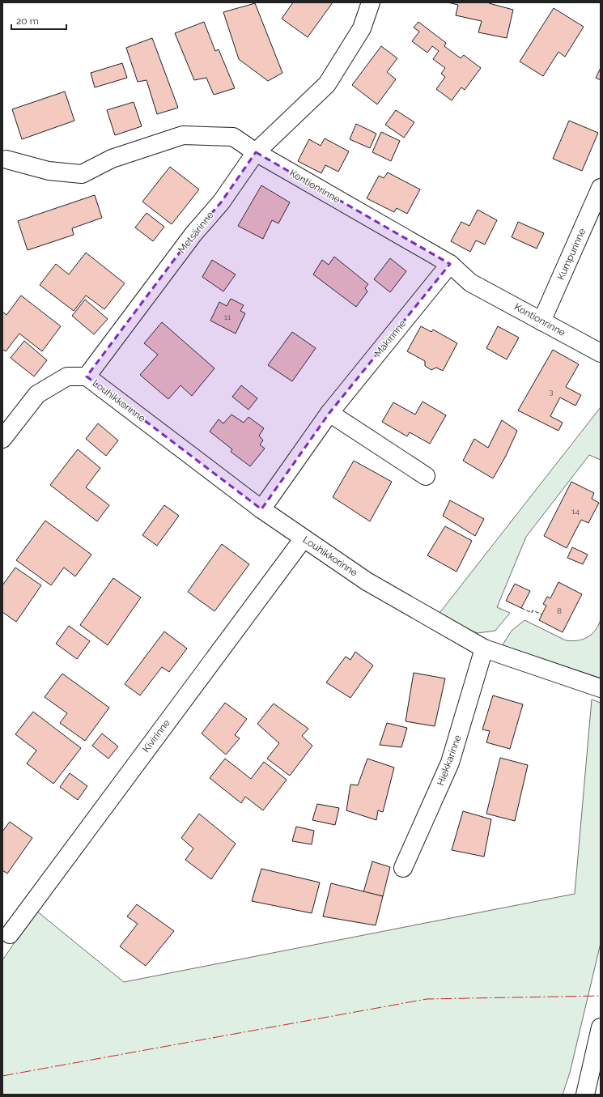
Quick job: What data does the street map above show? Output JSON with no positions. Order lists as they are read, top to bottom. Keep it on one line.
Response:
{"streets":{"street":["Kontionrinne","Metsärinne","Kumpurinne","Mäkirinne","Louhikkorinne","Kivirinne","Hiekkarinne"]},"crossings":[["Kontionrinne","Metsärinne"],["Kontionrinne","Kumpurinne"],["Kontionrinne","Mäkirinne"],["Metsärinne","Louhikkorinne"],["Mäkirinne","Louhikkorinne"],["Louhikkorinne","Kivirinne"],["Louhikkorinne","Hiekkarinne"]],"house_numbers":["11","3","14","8"],"scale_bar":"20 m"}
